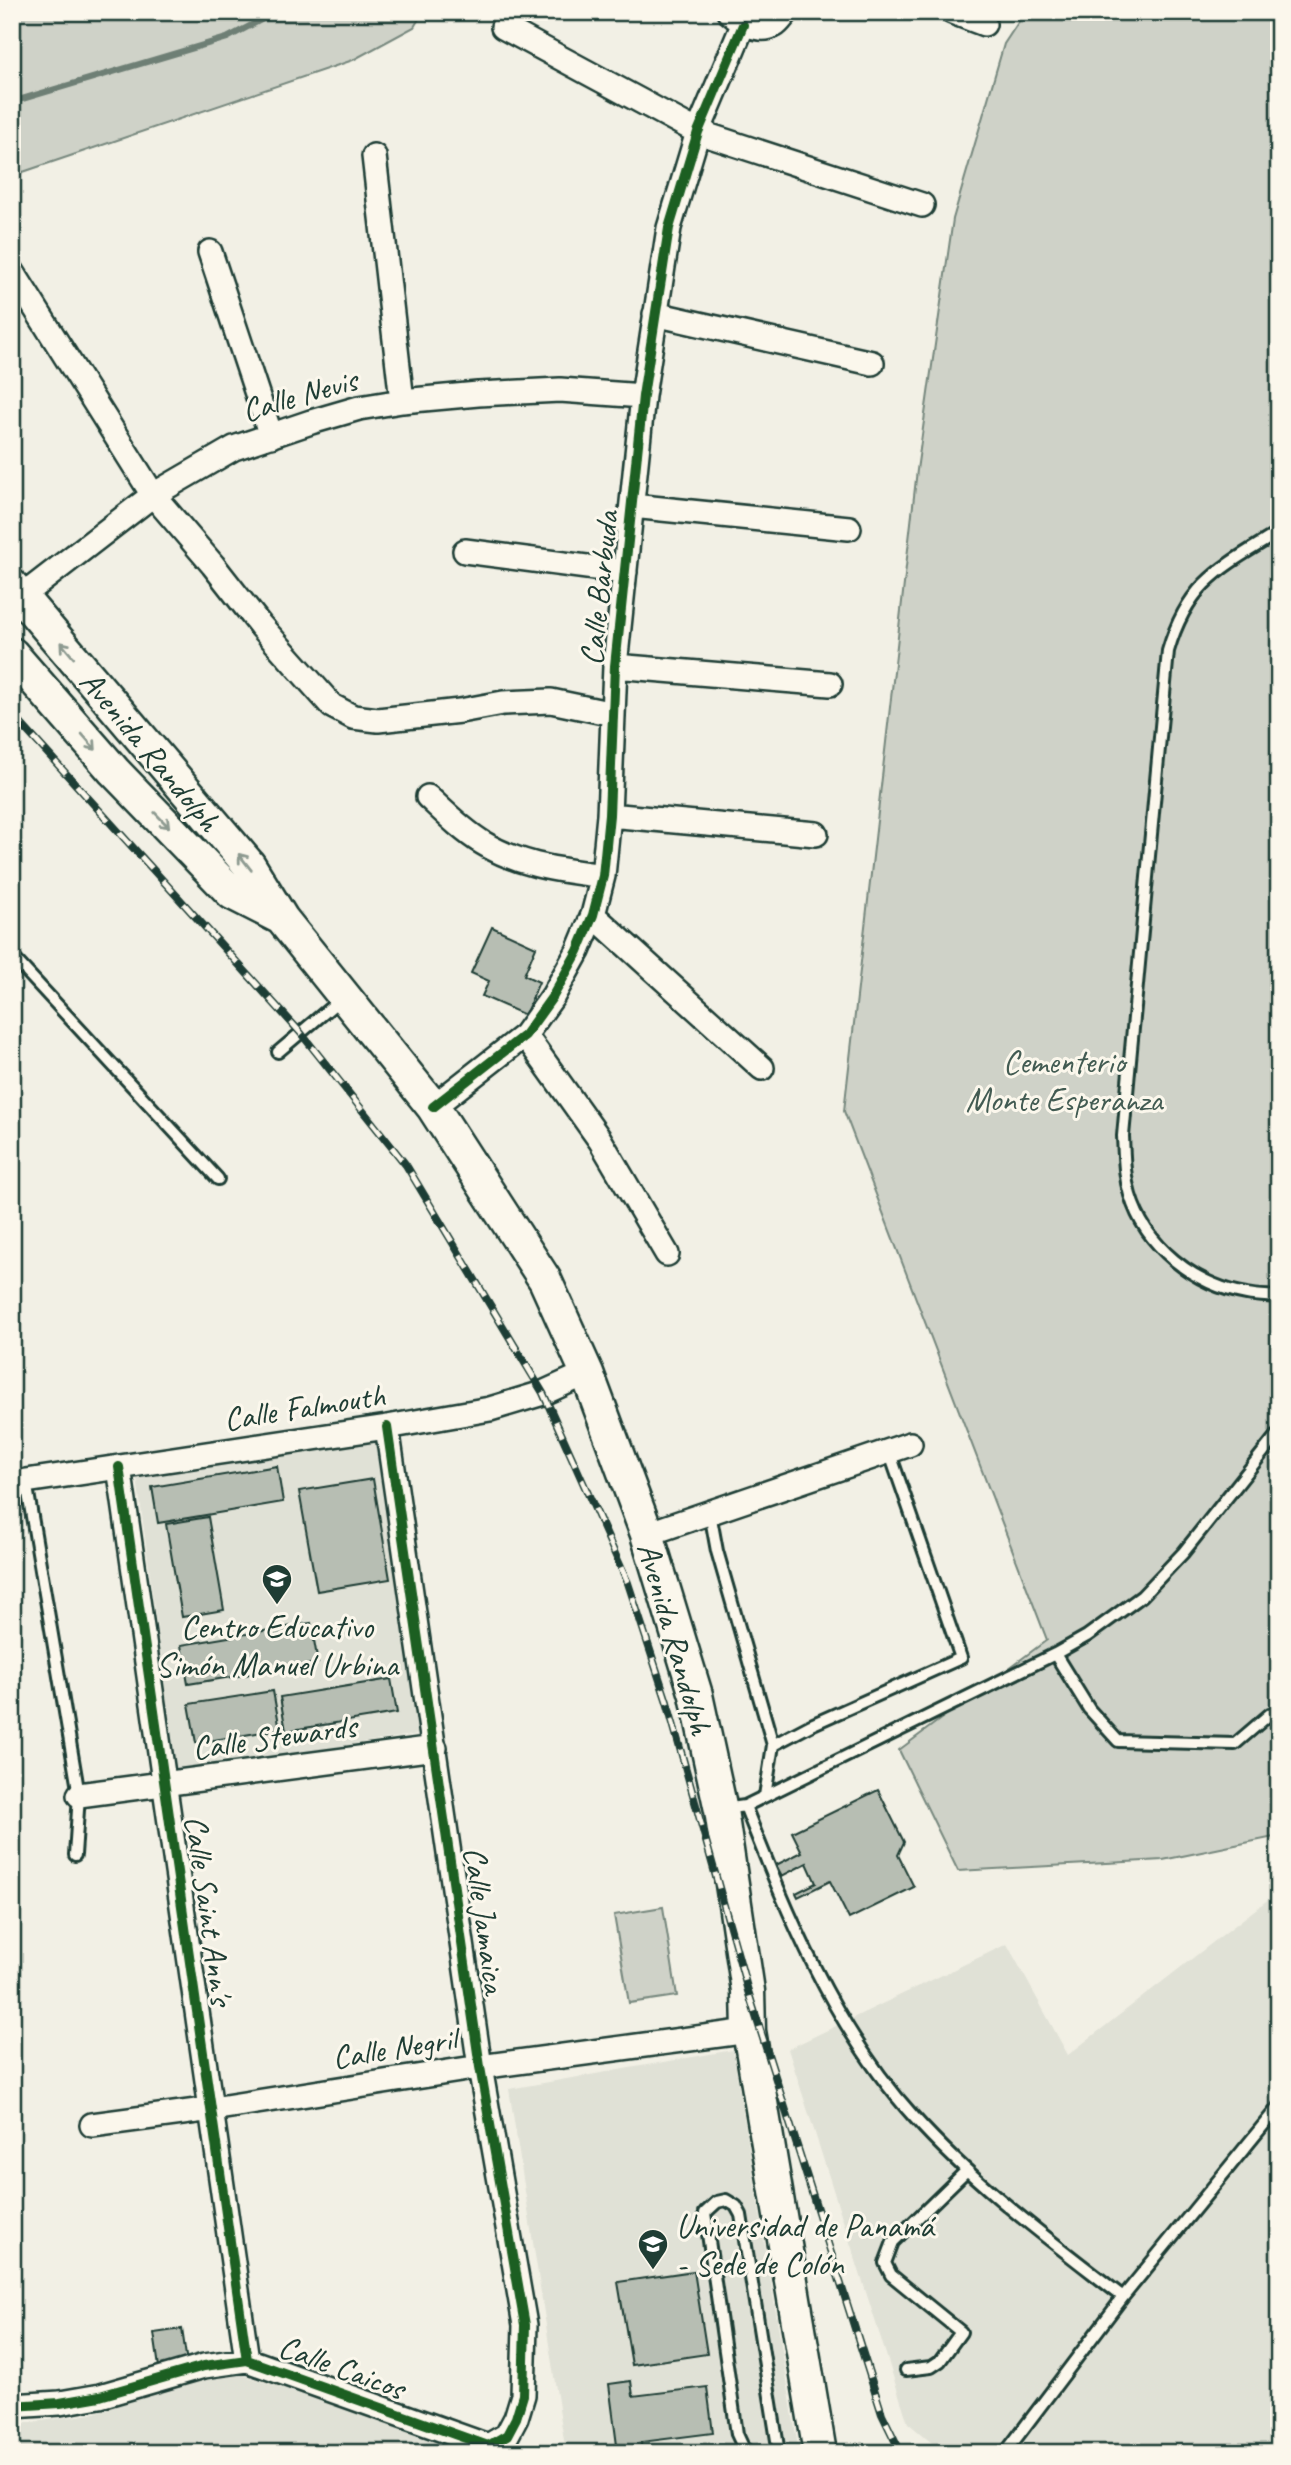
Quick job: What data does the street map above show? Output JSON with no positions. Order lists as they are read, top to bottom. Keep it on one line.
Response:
{"streets":{"main road":["Avenida Randolph"],"street":["Calle Nevis","Calle Barbuda","Calle Falmouth","Calle Stewards","Calle Saint Ann's","Calle Jamaica","Calle Negril","Calle Caicos"]},"crossings":[["Calle Nevis","Calle Barbuda"],["Calle Nevis","Avenida Randolph"],["Calle Barbuda","Avenida Randolph"],["Avenida Randolph","Calle Falmouth"],["Avenida Randolph","Calle Negril"],["Calle Falmouth","Calle Saint Ann's"],["Calle Falmouth","Calle Jamaica"],["Calle Stewards","Calle Saint Ann's"],["Calle Stewards","Calle Jamaica"],["Calle Saint Ann's","Calle Negril"],["Calle Saint Ann's","Calle Caicos"],["Calle Jamaica","Calle Negril"],["Calle Jamaica","Calle Caicos"]],"parks":["Cementerio Monte Esperanza"],"places":{"school or university":["Centro Educativo Simón Manuel Urbina","Universidad de Panamá - Sede de Colón"]}}
